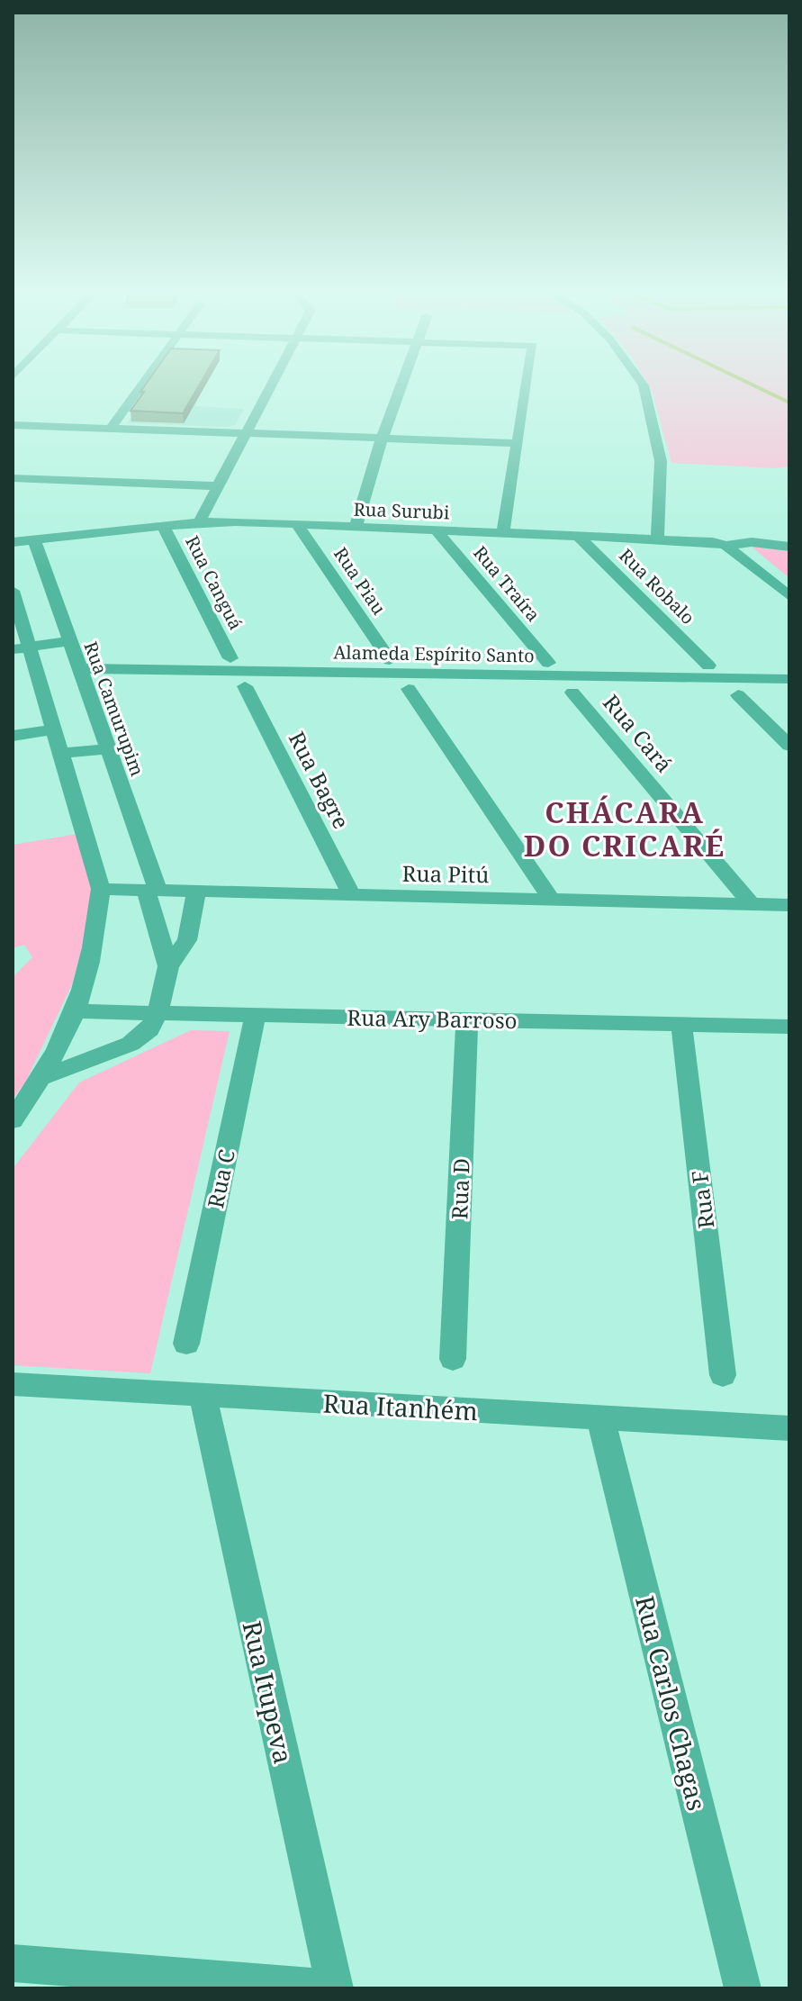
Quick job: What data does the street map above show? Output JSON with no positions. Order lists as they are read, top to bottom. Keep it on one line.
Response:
{"streets":{"street":["Rua Surubi","Rua Piau","Rua Canguá","Rua Traíra","Rua Robalo","Alameda Espírito Santo","Rua Camurupim","Rua Cará","Rua Bagre","Rua Pitú","Rua Ary Barroso","Rua C","Rua D","Rua F","Rua Itanhém","Rua Itupeva","Rua Carlos Chagas"]},"crossings":[["Rua Surubi","Rua Piau"],["Rua Surubi","Rua Canguá"],["Rua Surubi","Rua Traíra"],["Rua Surubi","Rua Robalo"],["Rua Surubi","Rua Camurupim"],["Alameda Espírito Santo","Rua Camurupim"],["Rua Camurupim","Rua Pitú"],["Rua Cará","Rua Pitú"],["Rua Bagre","Rua Pitú"],["Rua Ary Barroso","Rua C"],["Rua Ary Barroso","Rua D"],["Rua Ary Barroso","Rua F"],["Rua Itanhém","Rua Itupeva"],["Rua Itanhém","Rua Carlos Chagas"]],"districts":["CHÁCARA DO CRICARÉ"]}
